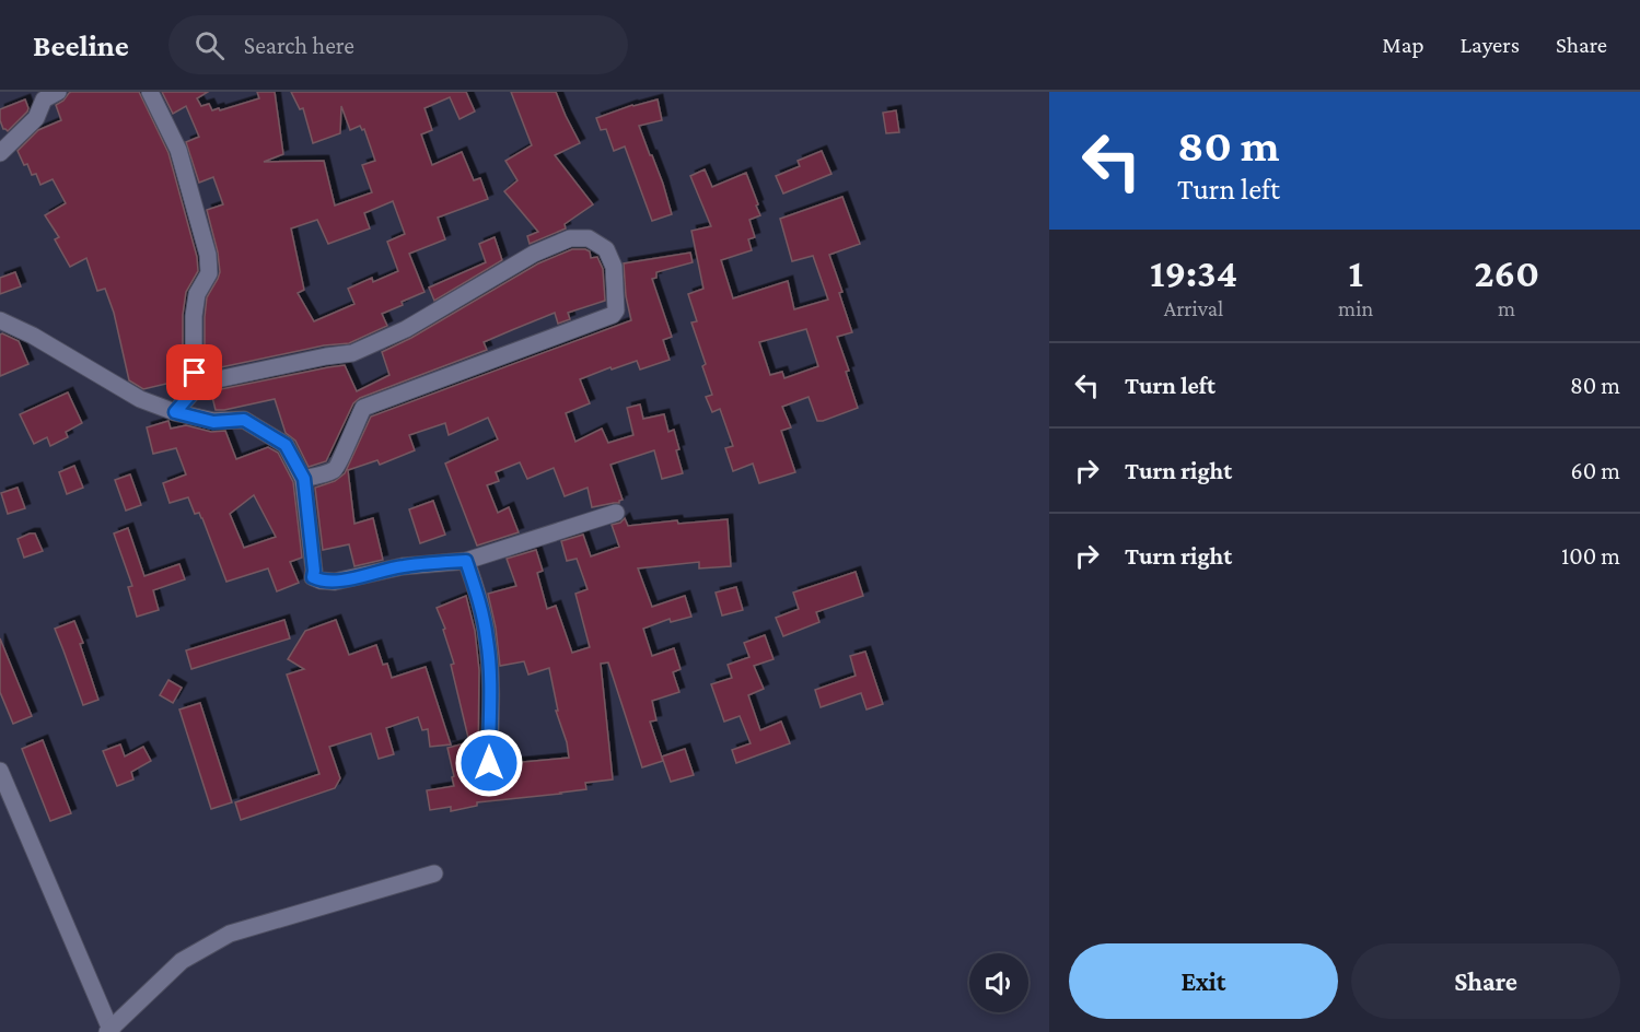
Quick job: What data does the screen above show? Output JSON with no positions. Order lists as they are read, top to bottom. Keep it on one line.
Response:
{"page":{"header":"Beeline","search":"Search here","nav":["Map","Layers","Share"],"turn":["80 m","Turn left"],"eta":["19:34","Arrival","1","min","260","m"],"list":[{"name":"Turn left","value":"80 m"},{"name":"Turn right","value":"60 m"},{"name":"Turn right","value":"100 m"}],"buttons":["Exit","Share"]}}
